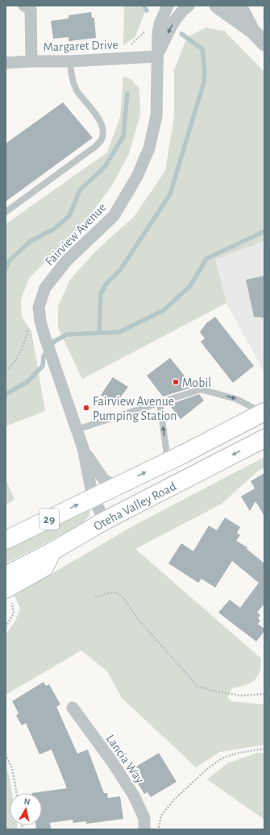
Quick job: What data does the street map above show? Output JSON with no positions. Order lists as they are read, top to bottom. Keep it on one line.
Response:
{"streets":{"main road":["Oteha Valley Road","29"],"street":["Margaret Drive","Fairview Avenue","Lancia Way"]},"crossings":[["Margaret Drive","Fairview Avenue"],["Fairview Avenue","Oteha Valley Road"]],"places":["Mobil","Fairview Avenue Pumping Station"],"north":"top"}
